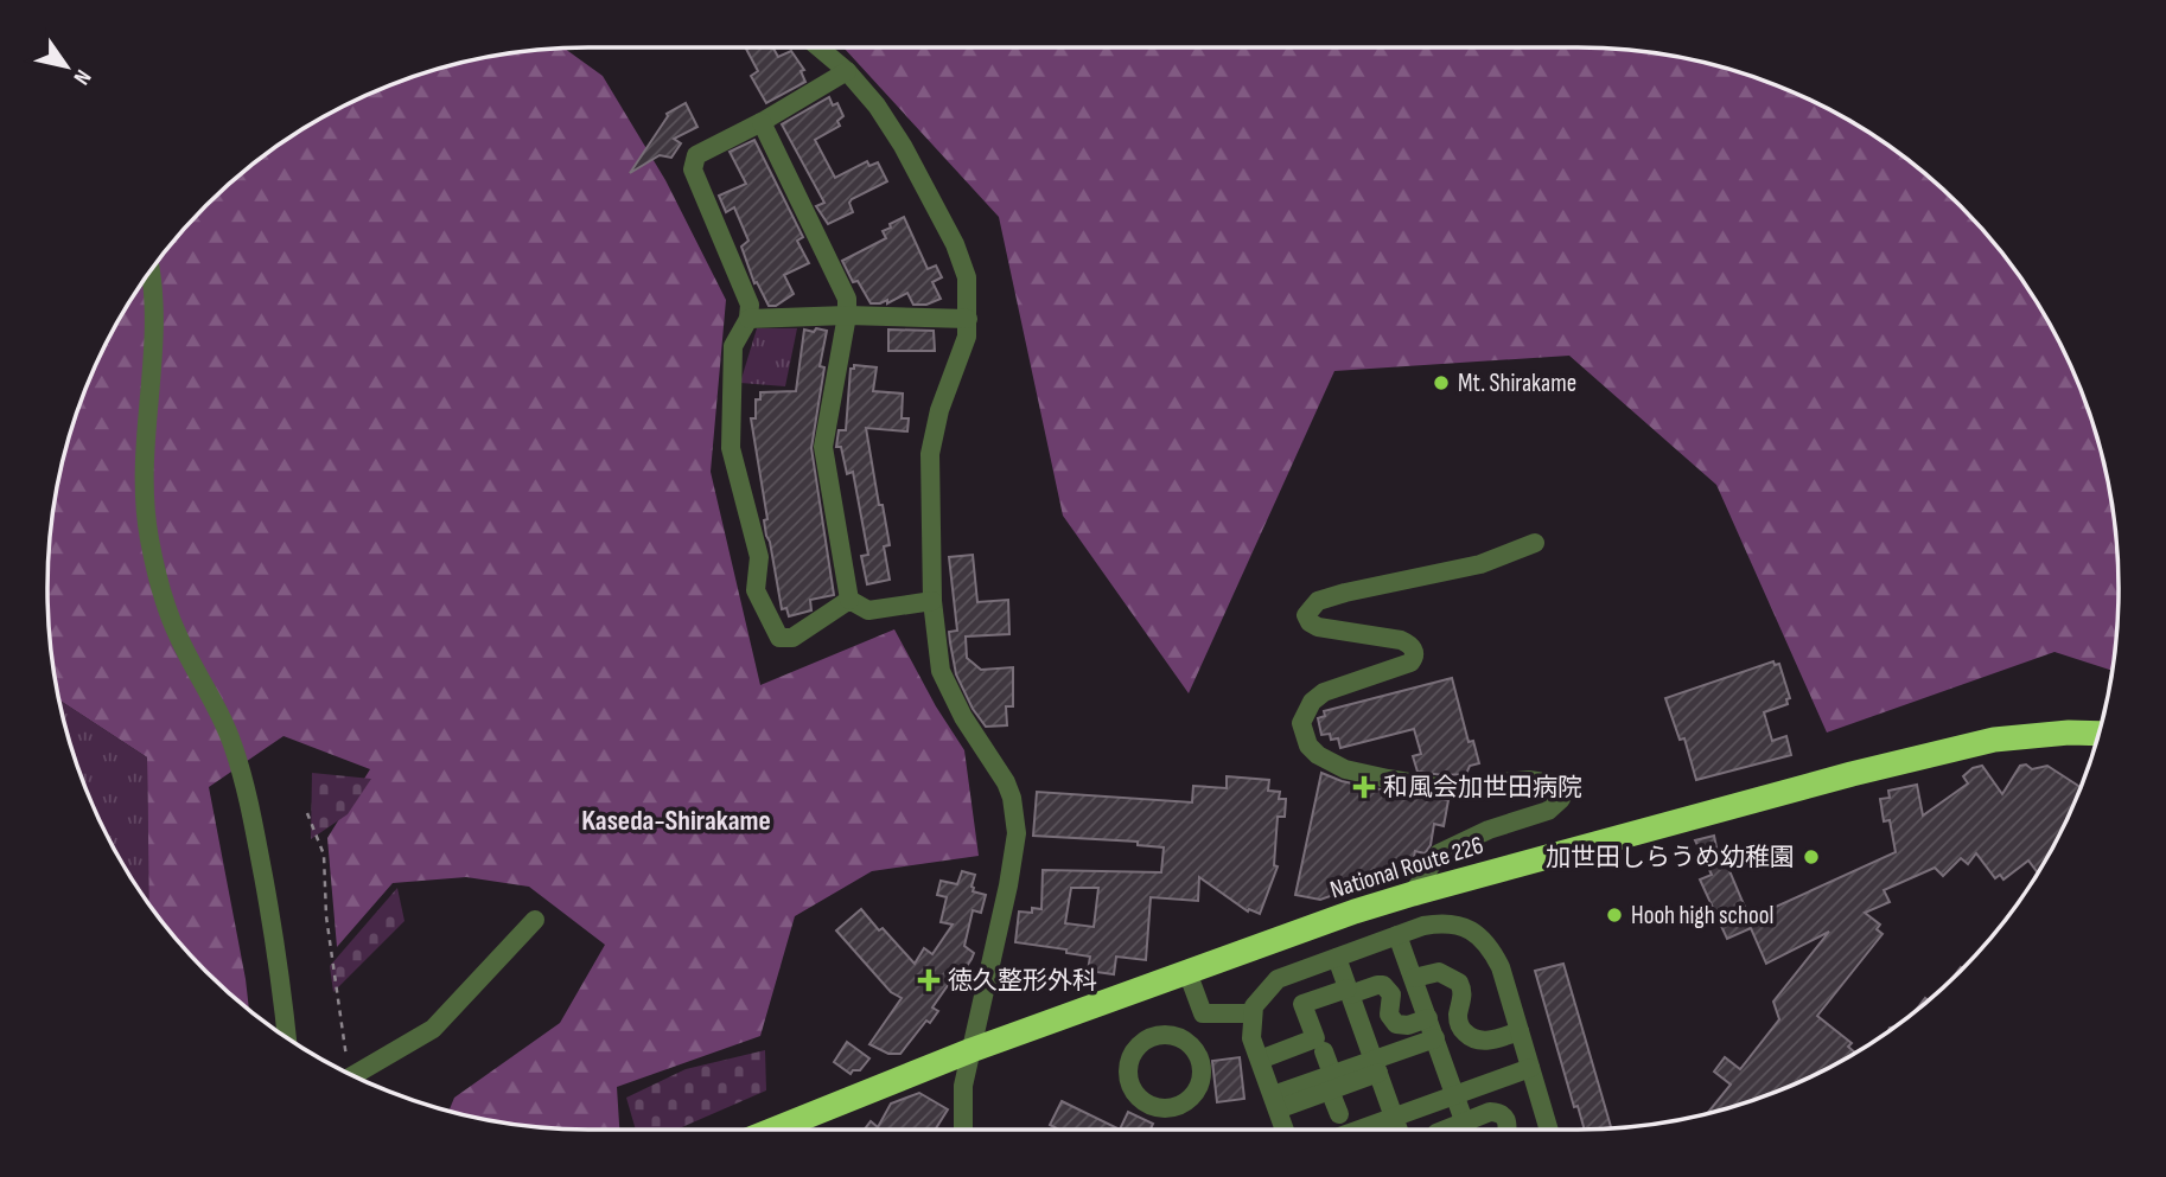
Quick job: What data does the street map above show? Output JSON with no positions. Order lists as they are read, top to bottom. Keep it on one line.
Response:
{"streets":{"highway":["National Route 226"]},"districts":["Kaseda-Shirakame"],"places":{"other":["Mt. Shirakame","加世田しらうめ幼稚園","Hooh high school"],"health":["和風会加世田病院","徳久整形外科"]},"north":"bottom right"}
